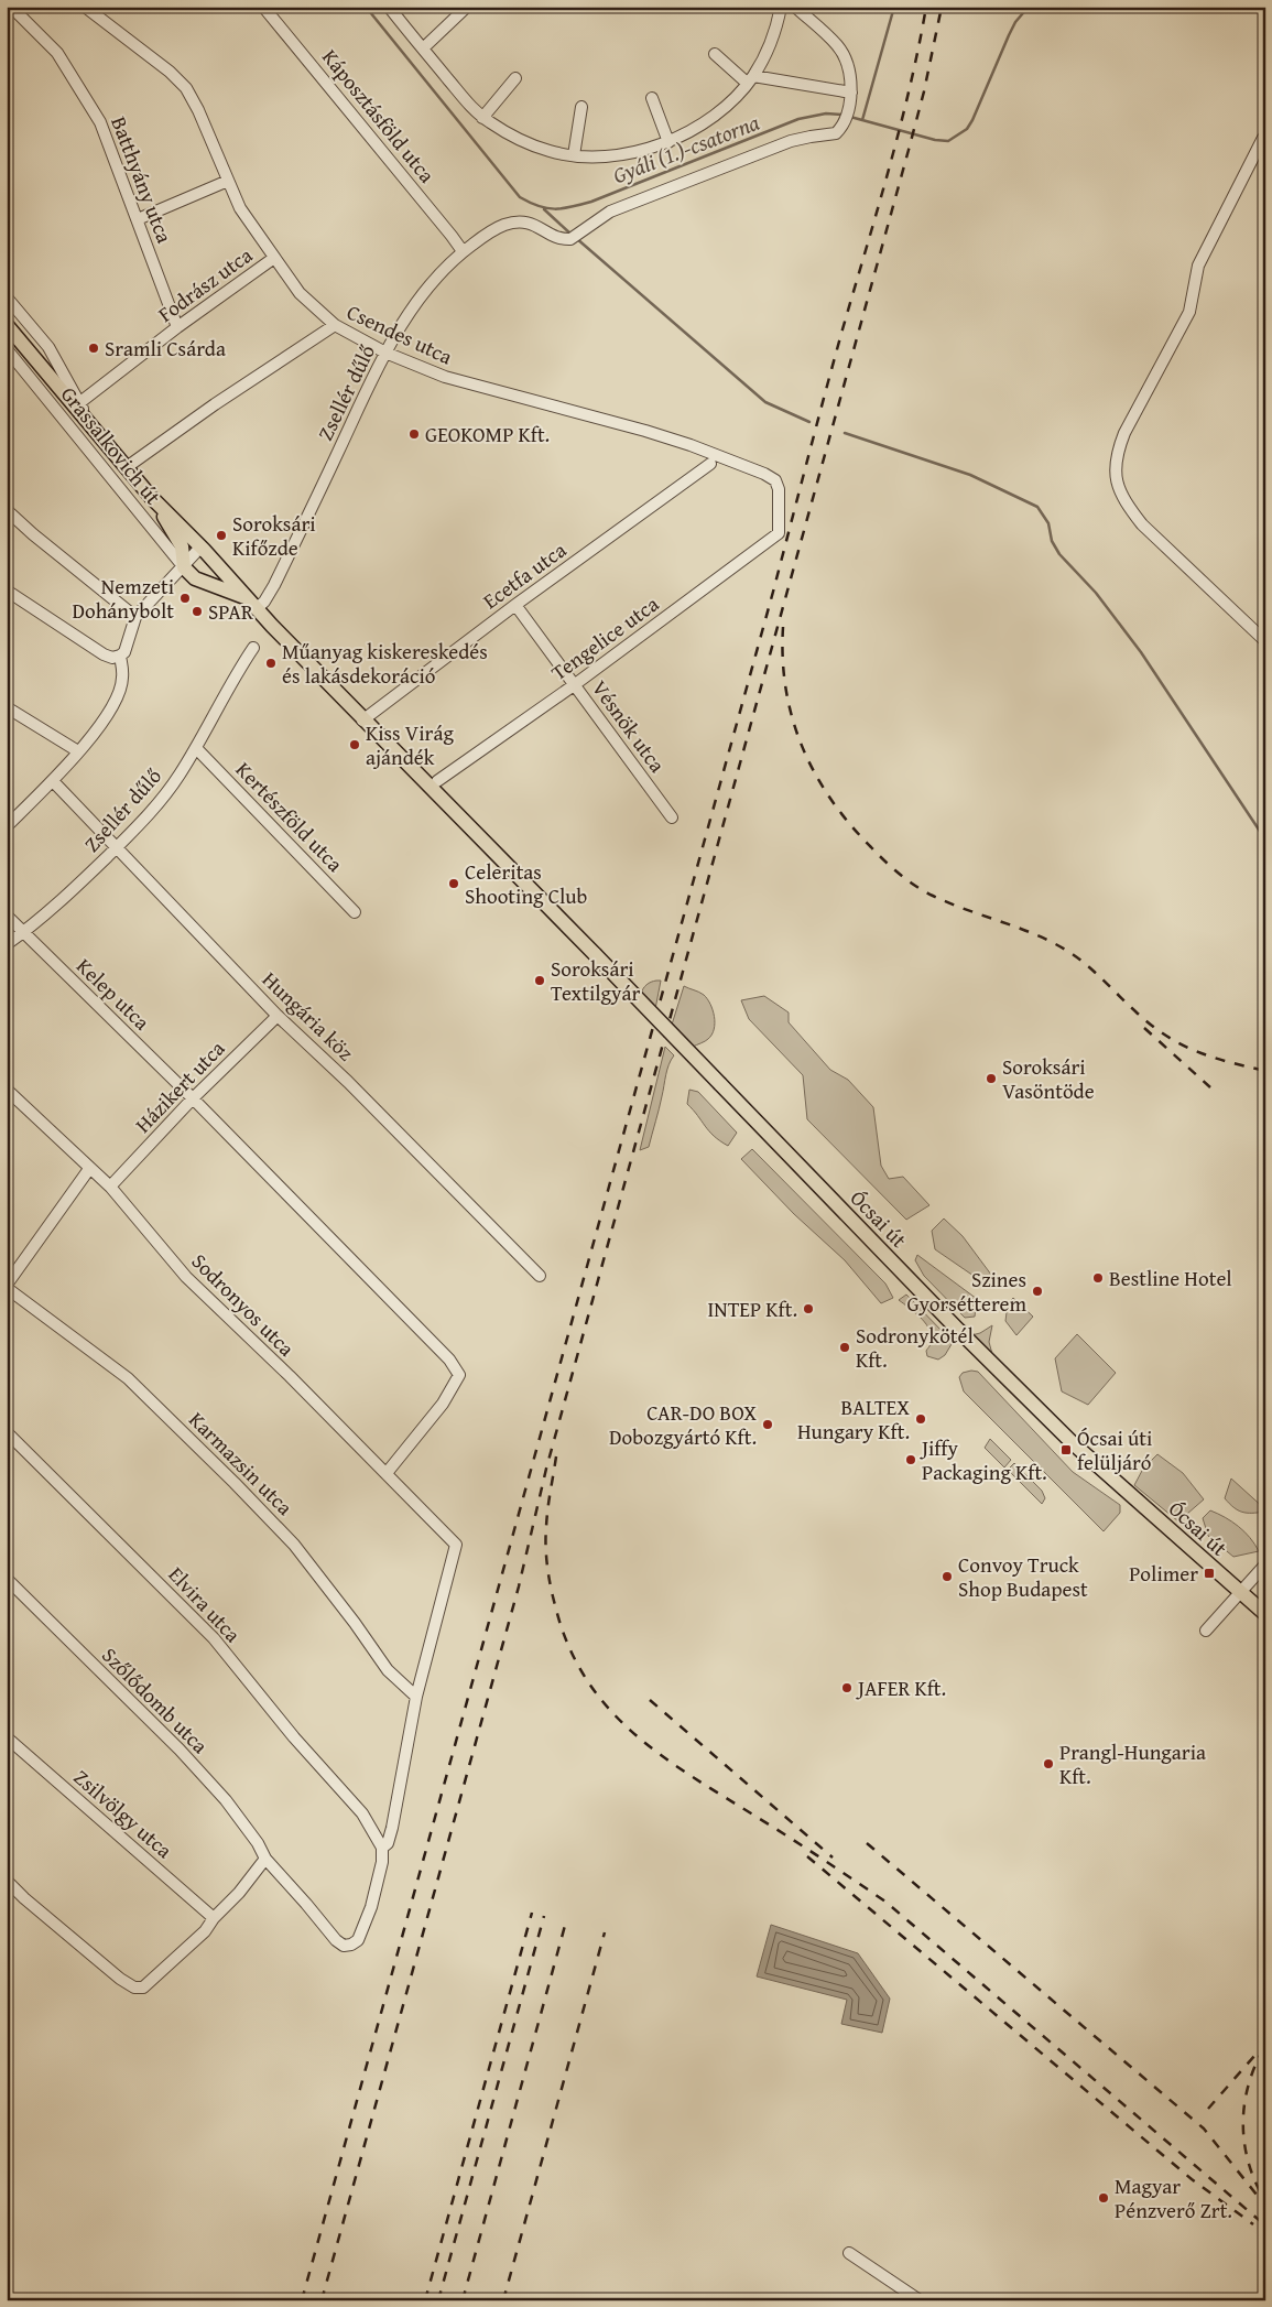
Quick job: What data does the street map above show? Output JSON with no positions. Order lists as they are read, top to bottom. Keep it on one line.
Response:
{"streets":{"main road":["Grassalkovich út","Ócsai út"],"street":["Káposztásföld utca","Batthyány utca","Fodrász utca","Csendes utca","Zsellér dűlő","Ecetfa utca","Tengelice utca","Vésnök utca","Kertészföld utca","Kelep utca","Hungária köz","Házikert utca","Sodronyos utca","Karmazsin utca","Elvira utca","Szőlődomb utca","Zsilvölgy utca"]},"crossings":[["Káposztásföld utca","Zsellér dűlő"],["Batthyány utca","Fodrász utca"],["Fodrász utca","Csendes utca"],["Fodrász utca","Grassalkovich út"],["Csendes utca","Zsellér dűlő"],["Csendes utca","Tengelice utca"],["Zsellér dűlő","Grassalkovich út"],["Zsellér dűlő","Kertészföld utca"],["Zsellér dűlő","Kelep utca"],["Zsellér dűlő","Hungária köz"],["Grassalkovich út","Ecetfa utca"],["Grassalkovich út","Ócsai út"],["Ecetfa utca","Vésnök utca"],["Tengelice utca","Vésnök utca"],["Kelep utca","Házikert utca"],["Kelep utca","Sodronyos utca"],["Hungária köz","Házikert utca"],["Házikert utca","Sodronyos utca"],["Sodronyos utca","Karmazsin utca"],["Elvira utca","Szőlődomb utca"]],"water":["Gyáli (1.)-csatorna"],"places":{"other":["Sramli Csárda","GEOKOMP Kft.","Soroksári Kifőzde","Nemzeti Dohánybolt","SPAR","Műanyag kiskereskedés és lakásdekoráció","Kiss Virág ajándék","Celeritas Shooting Club","Soroksári Textilgyár","Soroksári Vasöntöde","Bestline Hotel","Szines Gyorsétterem","INTEP Kft.","Sodronykötél Kft.","BALTEX Hungary Kft.","CAR-DO BOX Dobozgyártó Kft.","Jiffy Packaging Kft.","Convoy Truck Shop Budapest","JAFER Kft.","Prangl-Hungaria Kft.","Magyar Pénzverő Zrt."],"transit":["Ócsai úti felüljáró","Polimer"]}}
